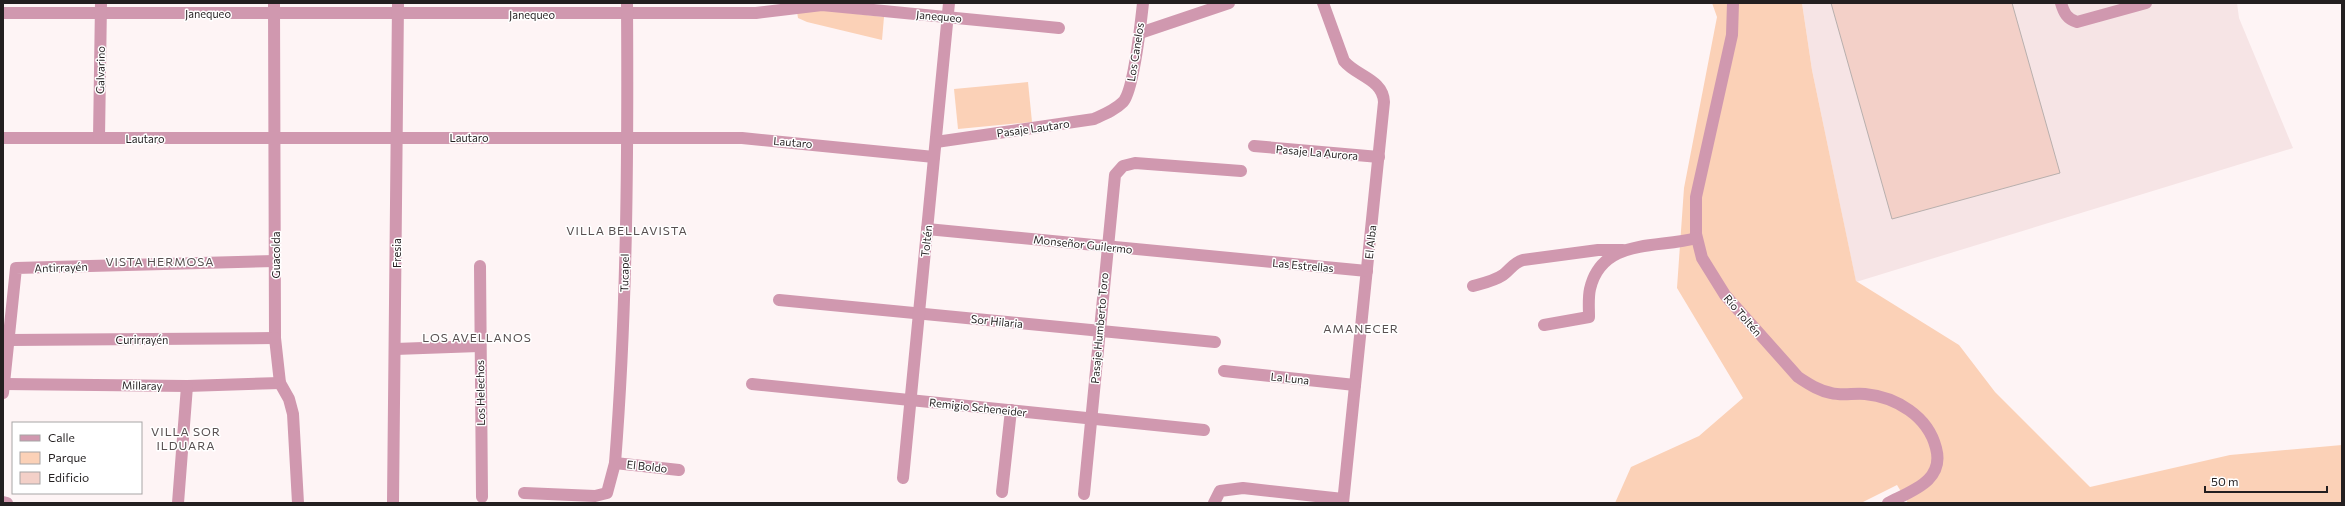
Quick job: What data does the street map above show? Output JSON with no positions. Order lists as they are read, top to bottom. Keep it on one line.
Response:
{"streets":{"street":["Janequeo","Los Canelos","Galvarino","Pasaje Lautaro","Lautaro","Pasaje La Aurora","Toltén","El Alba","Monseñor Guilermo","Fresia","Guacolda","Las Estrellas","Antirrayén","Tucapel","Río Toltén","Sor Hilaria","Pasaje Humberto Toro","Curirrayén","La Luna","Millaray","Los Helechos","Remigio Scheneider","El Boldo"]},"crossings":[["Janequeo","Galvarino"],["Janequeo","Toltén"],["Janequeo","Fresia"],["Janequeo","Guacolda"],["Janequeo","Tucapel"],["Los Canelos","Pasaje Lautaro"],["Galvarino","Lautaro"],["Pasaje Lautaro","Toltén"],["Lautaro","Toltén"],["Lautaro","Fresia"],["Lautaro","Guacolda"],["Lautaro","Tucapel"],["Pasaje La Aurora","El Alba"],["Toltén","Monseñor Guilermo"],["Toltén","Sor Hilaria"],["Toltén","Remigio Scheneider"],["El Alba","Las Estrellas"],["El Alba","La Luna"],["Monseñor Guilermo","Las Estrellas"],["Monseñor Guilermo","Pasaje Humberto Toro"],["Guacolda","Antirrayén"],["Guacolda","Curirrayén"],["Guacolda","Millaray"],["Antirrayén","Curirrayén"],["Tucapel","El Boldo"],["Sor Hilaria","Pasaje Humberto Toro"],["Pasaje Humberto Toro","Remigio Scheneider"]],"districts":["VILLA BELLAVISTA","VISTA HERMOSA","AMANECER","LOS AVELLANOS","VILLA SOR ILDUARA"],"legend":["Calle","Parque","Edificio"],"scale_bar":"50 m"}
